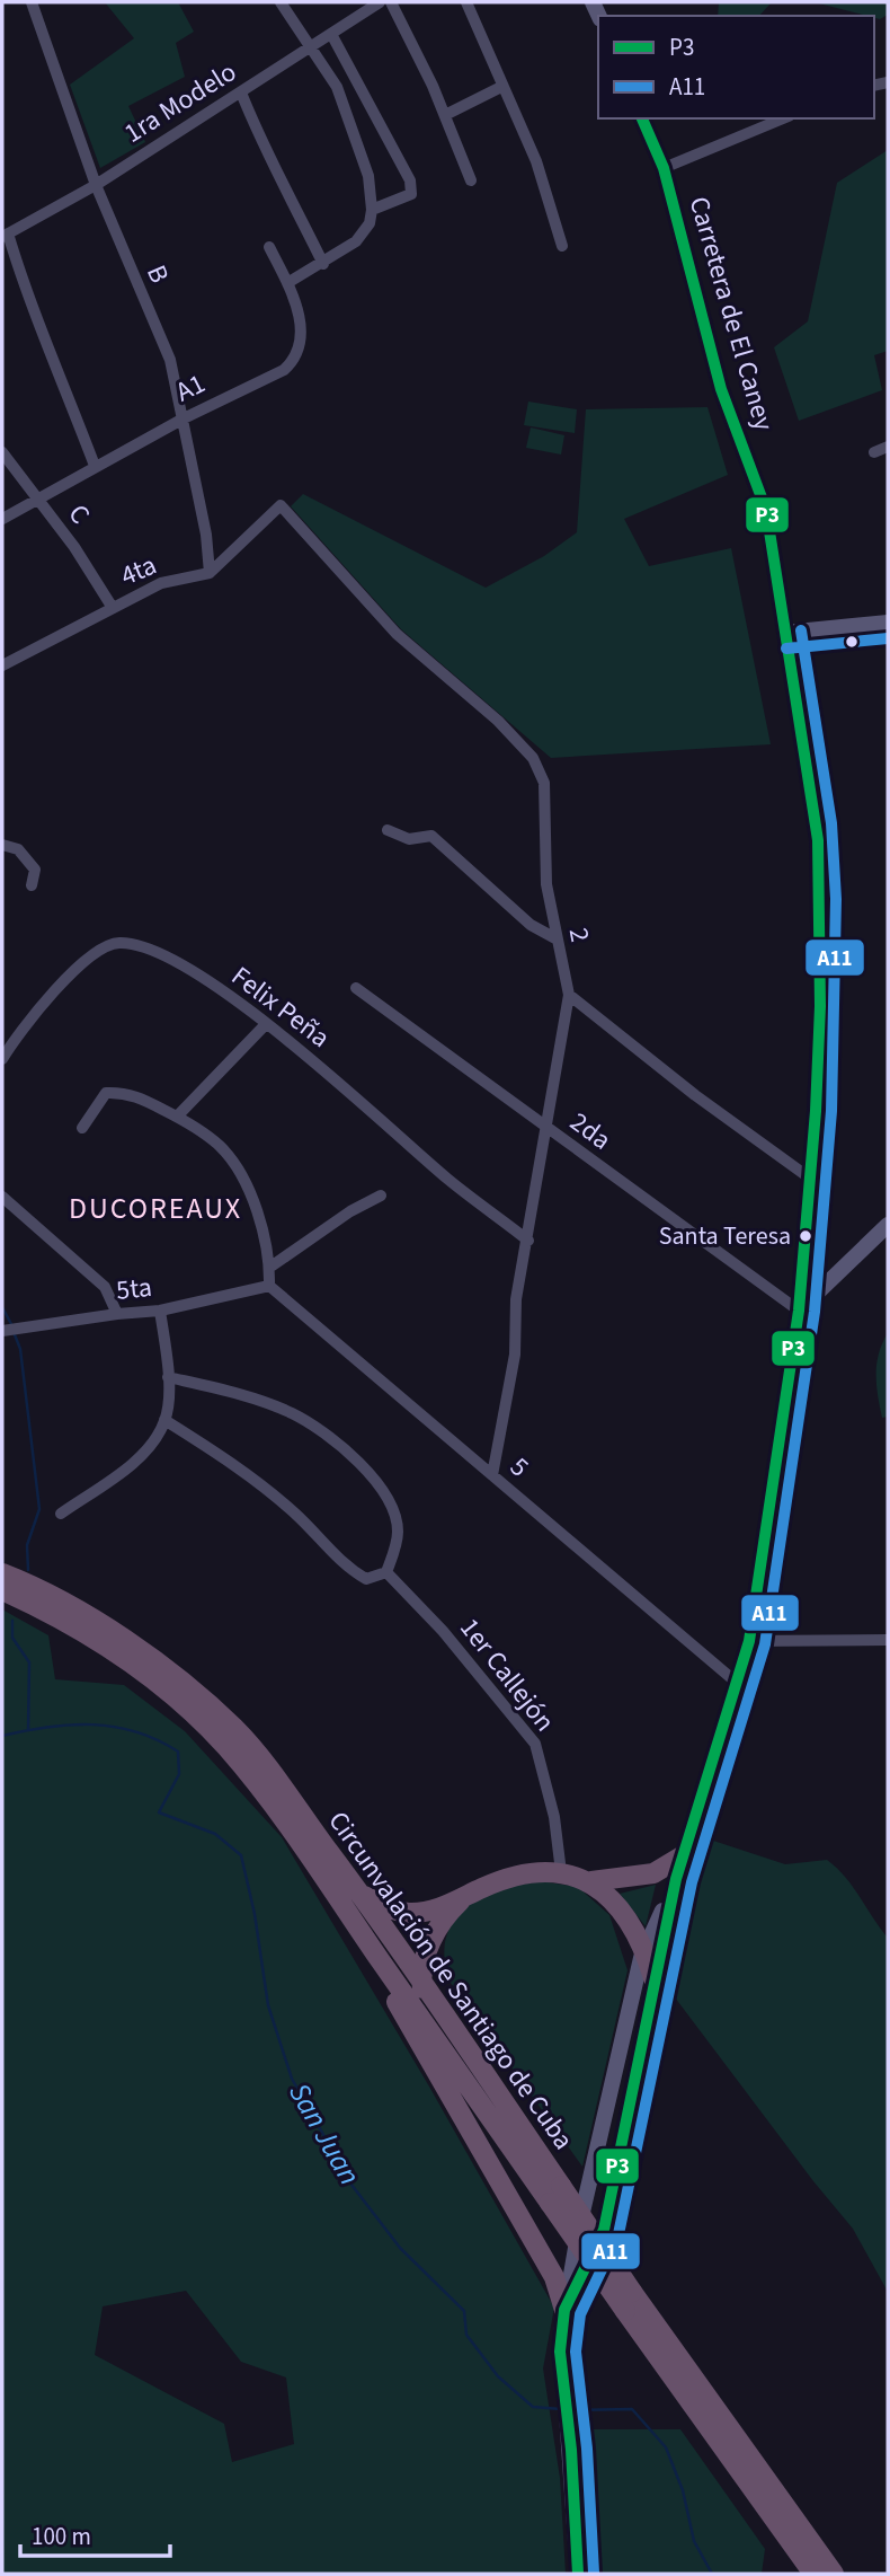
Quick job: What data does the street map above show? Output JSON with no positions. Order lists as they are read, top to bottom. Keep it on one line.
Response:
{"streets":{"highway":["Circunvalación de Santiago de Cuba"],"main road":["Carretera de El Caney"],"street":["1ra Modelo","B","A1","C","4ta","2","Felix Peña","2da","5ta","5","1er Callejón"]},"crossings":[["1ra Modelo","B"],["B","A1"],["B","4ta"],["B","2"],["Carretera de El Caney","2da"],["Carretera de El Caney","5"],["A1","C"],["C","4ta"],["4ta","2"],["2","Felix Peña"],["2","2da"],["2","5"],["5ta","5"]],"districts":["DUCOREAUX"],"water":["San Juan"],"places":["Santa Teresa"],"lines":["transit line P3","transit line A11"],"legend":["P3","A11"],"scale_bar":"100 m"}
